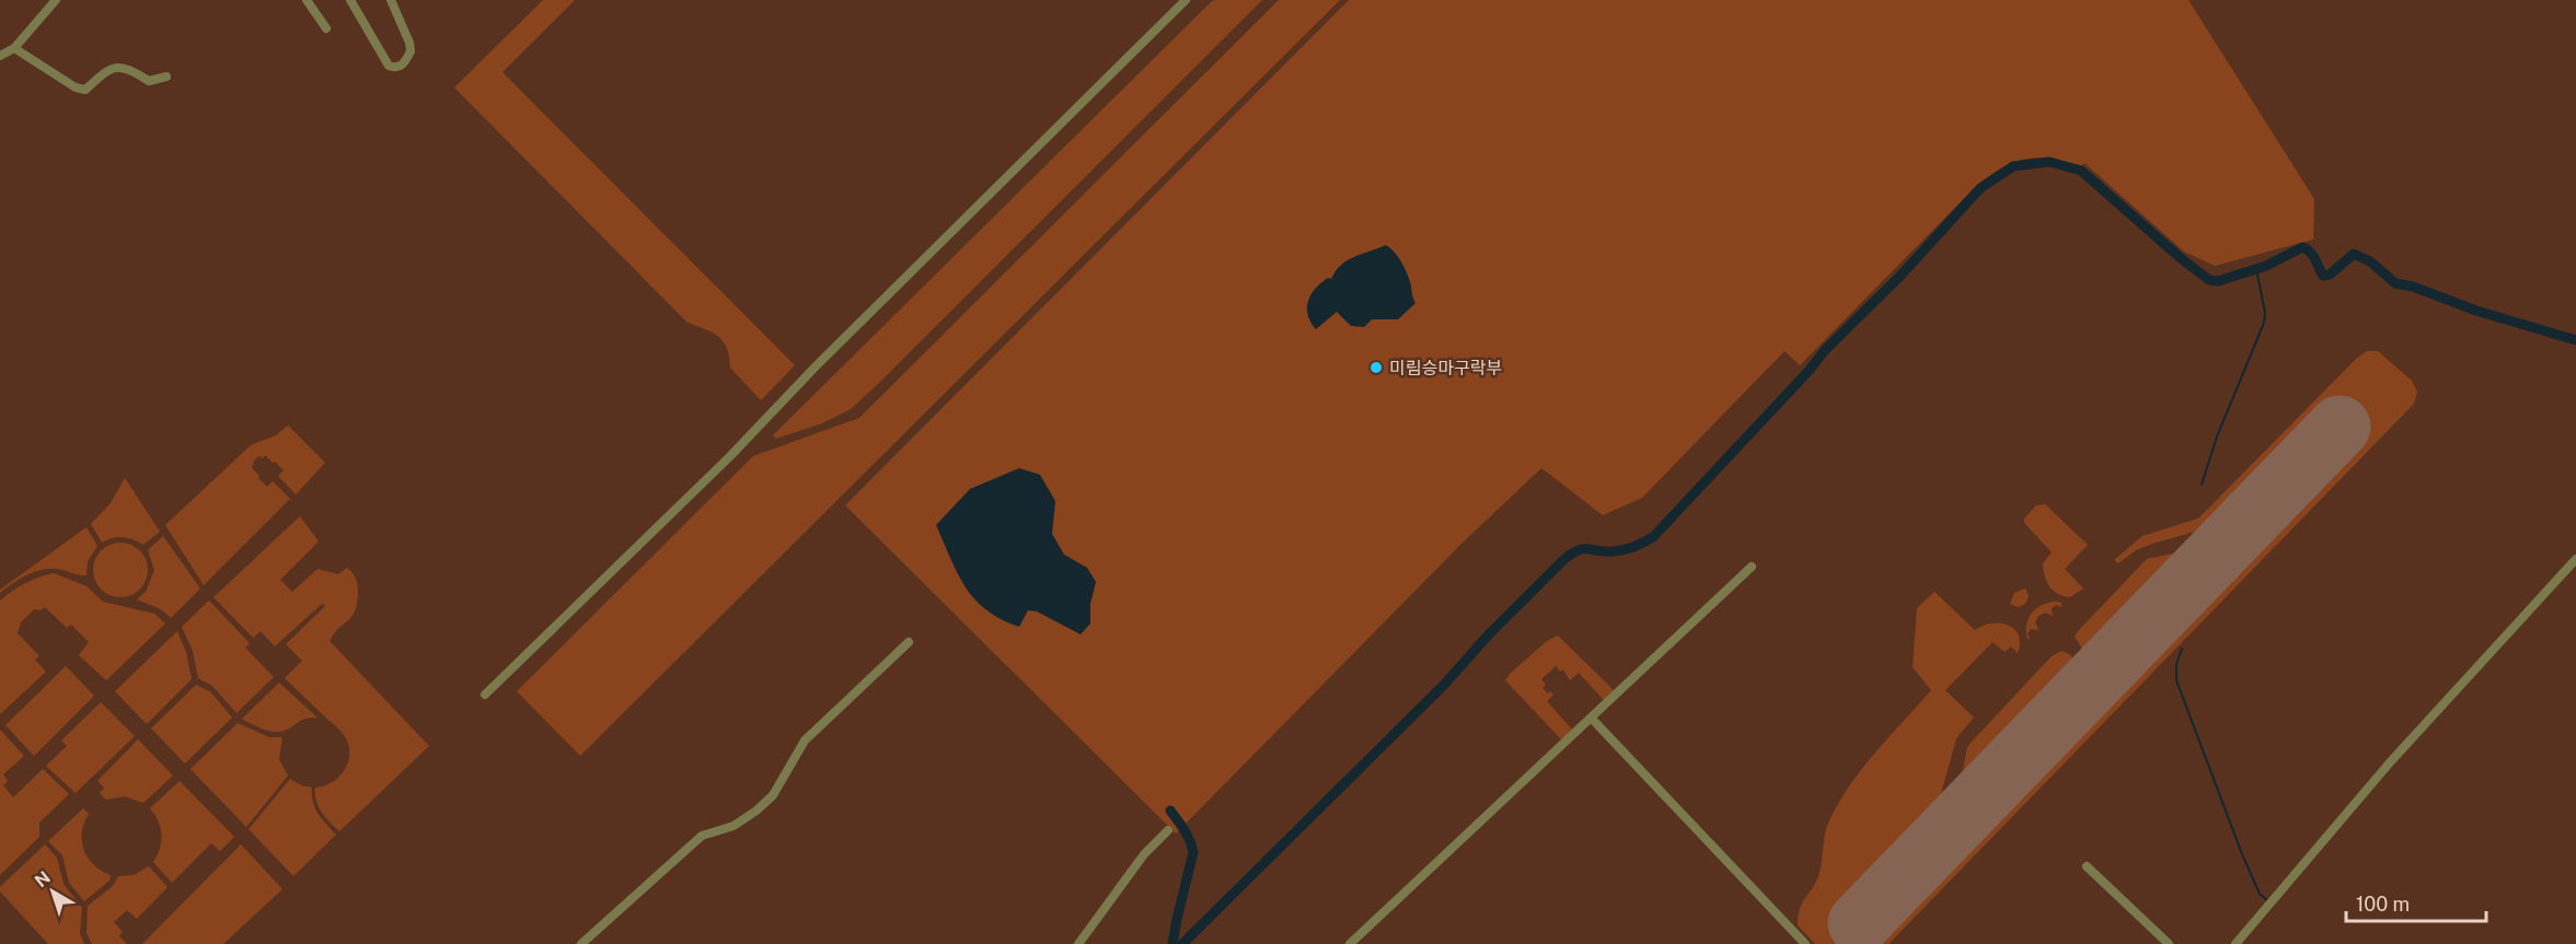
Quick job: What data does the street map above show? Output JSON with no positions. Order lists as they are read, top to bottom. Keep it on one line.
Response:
{"places":["미림승마구락부"],"scale_bar":"100 m","north":"top left"}
